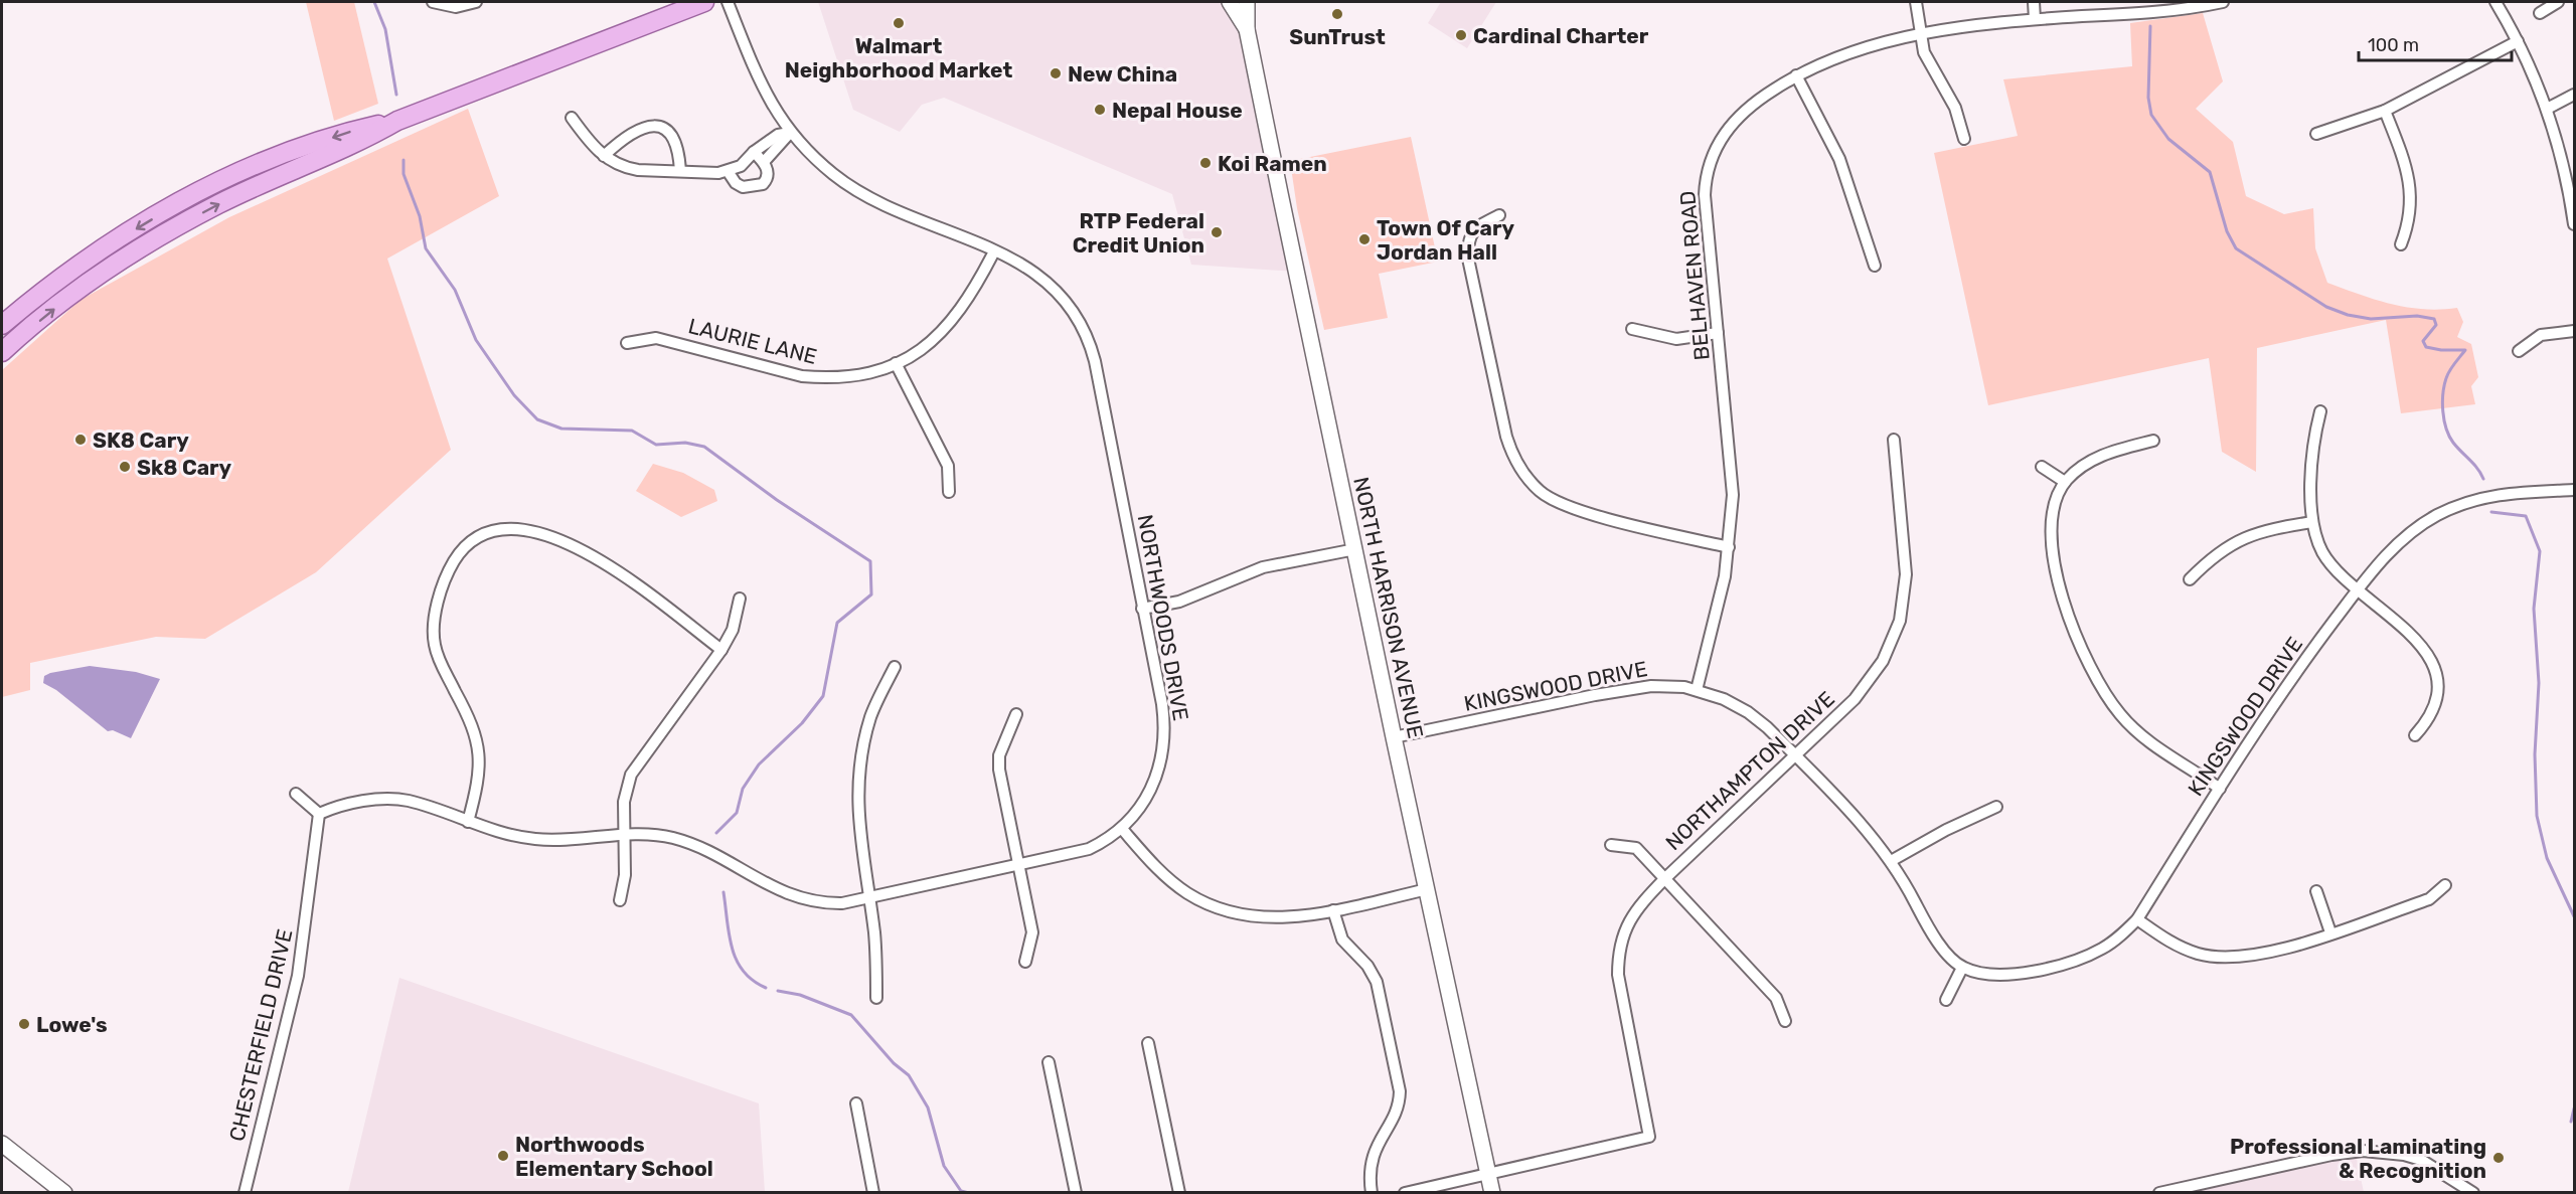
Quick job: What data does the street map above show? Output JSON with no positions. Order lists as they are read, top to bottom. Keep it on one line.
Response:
{"streets":{"main road":["NORTH HARRISON AVENUE"],"street":["BELHAVEN ROAD","LAURIE LANE","NORTHWOODS DRIVE","KINGSWOOD DRIVE","NORTHAMPTON DRIVE","CHESTERFIELD DRIVE"]},"crossings":[["BELHAVEN ROAD","KINGSWOOD DRIVE"],["LAURIE LANE","NORTHWOODS DRIVE"],["NORTH HARRISON AVENUE","KINGSWOOD DRIVE"],["NORTH HARRISON AVENUE","NORTHAMPTON DRIVE"],["NORTHWOODS DRIVE","CHESTERFIELD DRIVE"],["KINGSWOOD DRIVE","NORTHAMPTON DRIVE"]],"places":["SunTrust","Walmart Neighborhood Market","Cardinal Charter","New China","Nepal House","Koi Ramen","RTP Federal Credit Union","Town Of Cary Jordan Hall","SK8 Cary","Sk8 Cary","Lowe's","Northwoods Elementary School","Professional Laminating & Recognition"],"scale_bar":"100 m"}
